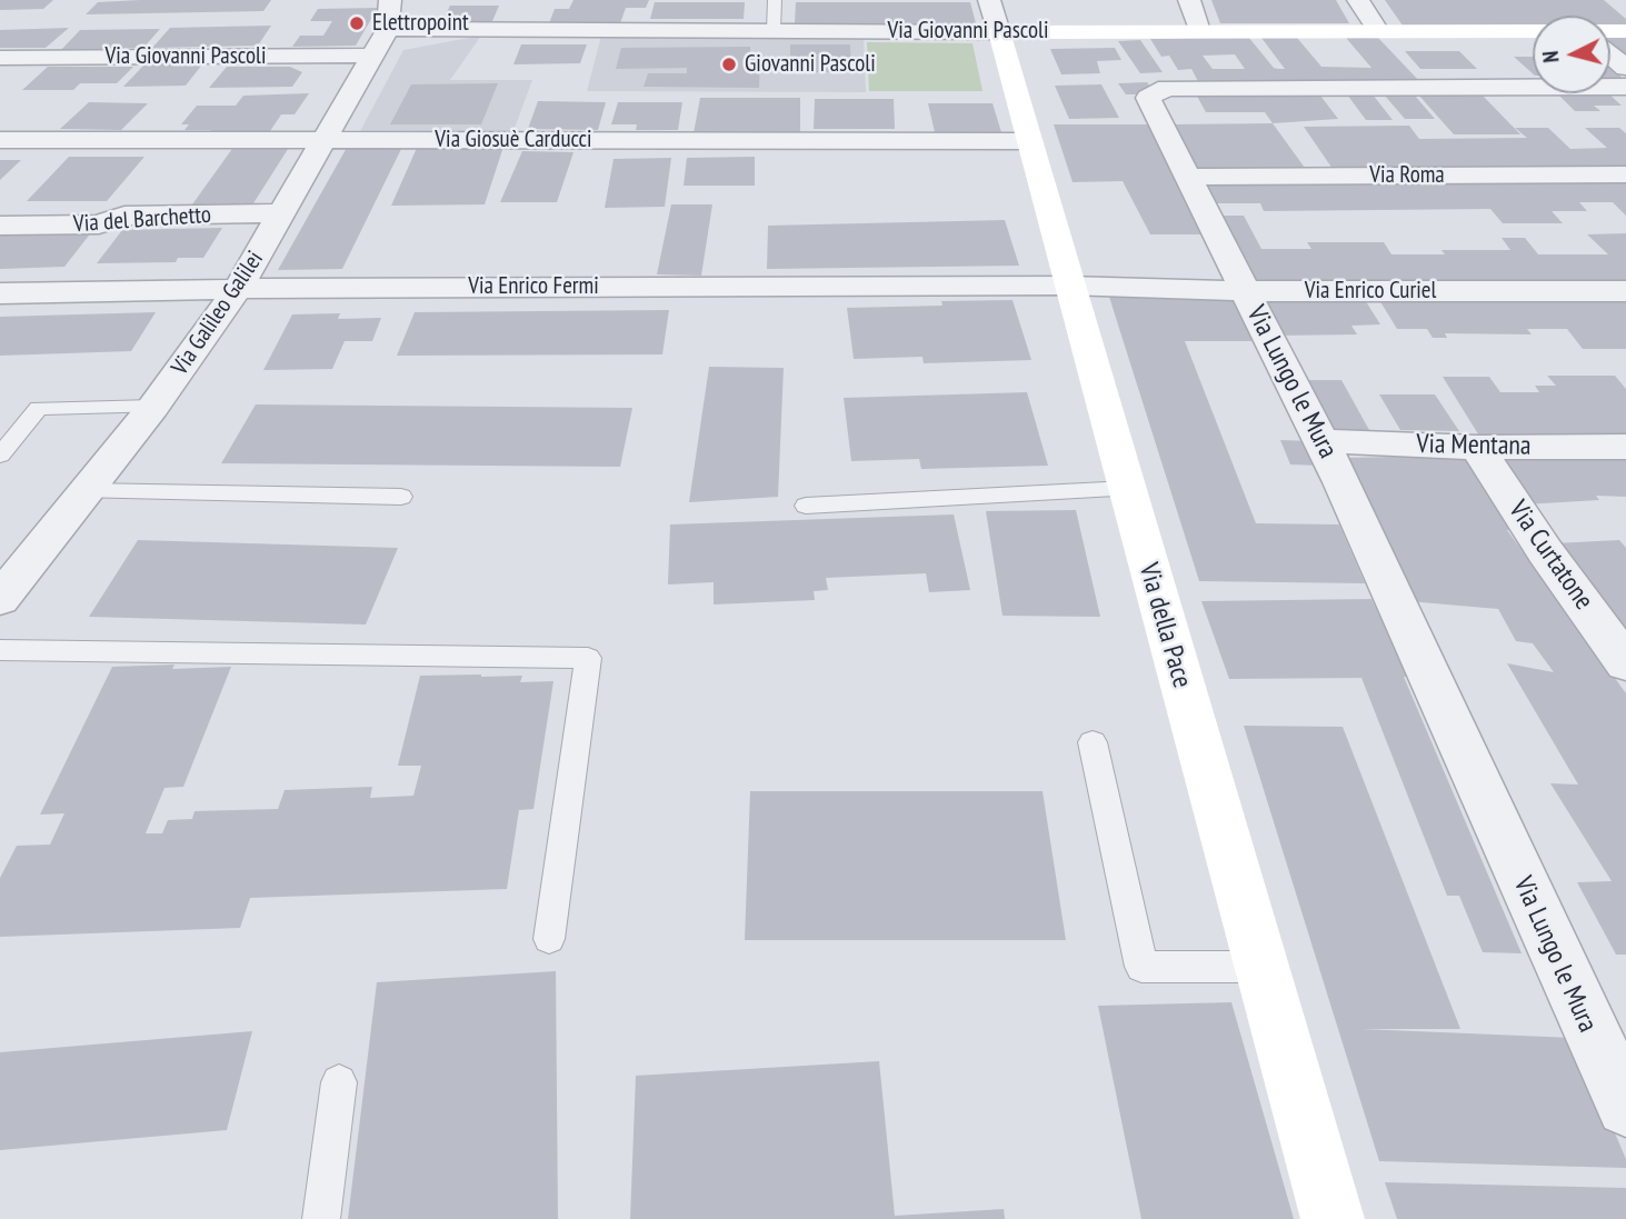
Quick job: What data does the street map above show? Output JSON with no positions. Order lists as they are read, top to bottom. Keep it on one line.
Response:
{"streets":{"main road":["Via Giovanni Pascoli","Via della Pace"],"street":["Via Giosuè Carducci","Via Roma","Via del Barchetto","Via Enrico Fermi","Via Enrico Curiel","Via Galileo Galilei","Via Lungo le Mura","Via Mentana","Via Curtatone"]},"crossings":[["Via Giovanni Pascoli","Via Galileo Galilei"],["Via Giovanni Pascoli","Via della Pace"],["Via Giosuè Carducci","Via Galileo Galilei"],["Via Giosuè Carducci","Via della Pace"],["Via Roma","Via Lungo le Mura"],["Via del Barchetto","Via Galileo Galilei"],["Via Enrico Fermi","Via Enrico Curiel"],["Via Enrico Fermi","Via Galileo Galilei"],["Via Enrico Fermi","Via della Pace"],["Via Enrico Curiel","Via Lungo le Mura"],["Via Enrico Curiel","Via della Pace"],["Via Lungo le Mura","Via Mentana"],["Via Mentana","Via Curtatone"]],"places":["Elettropoint","Giovanni Pascoli"],"north":"left"}
